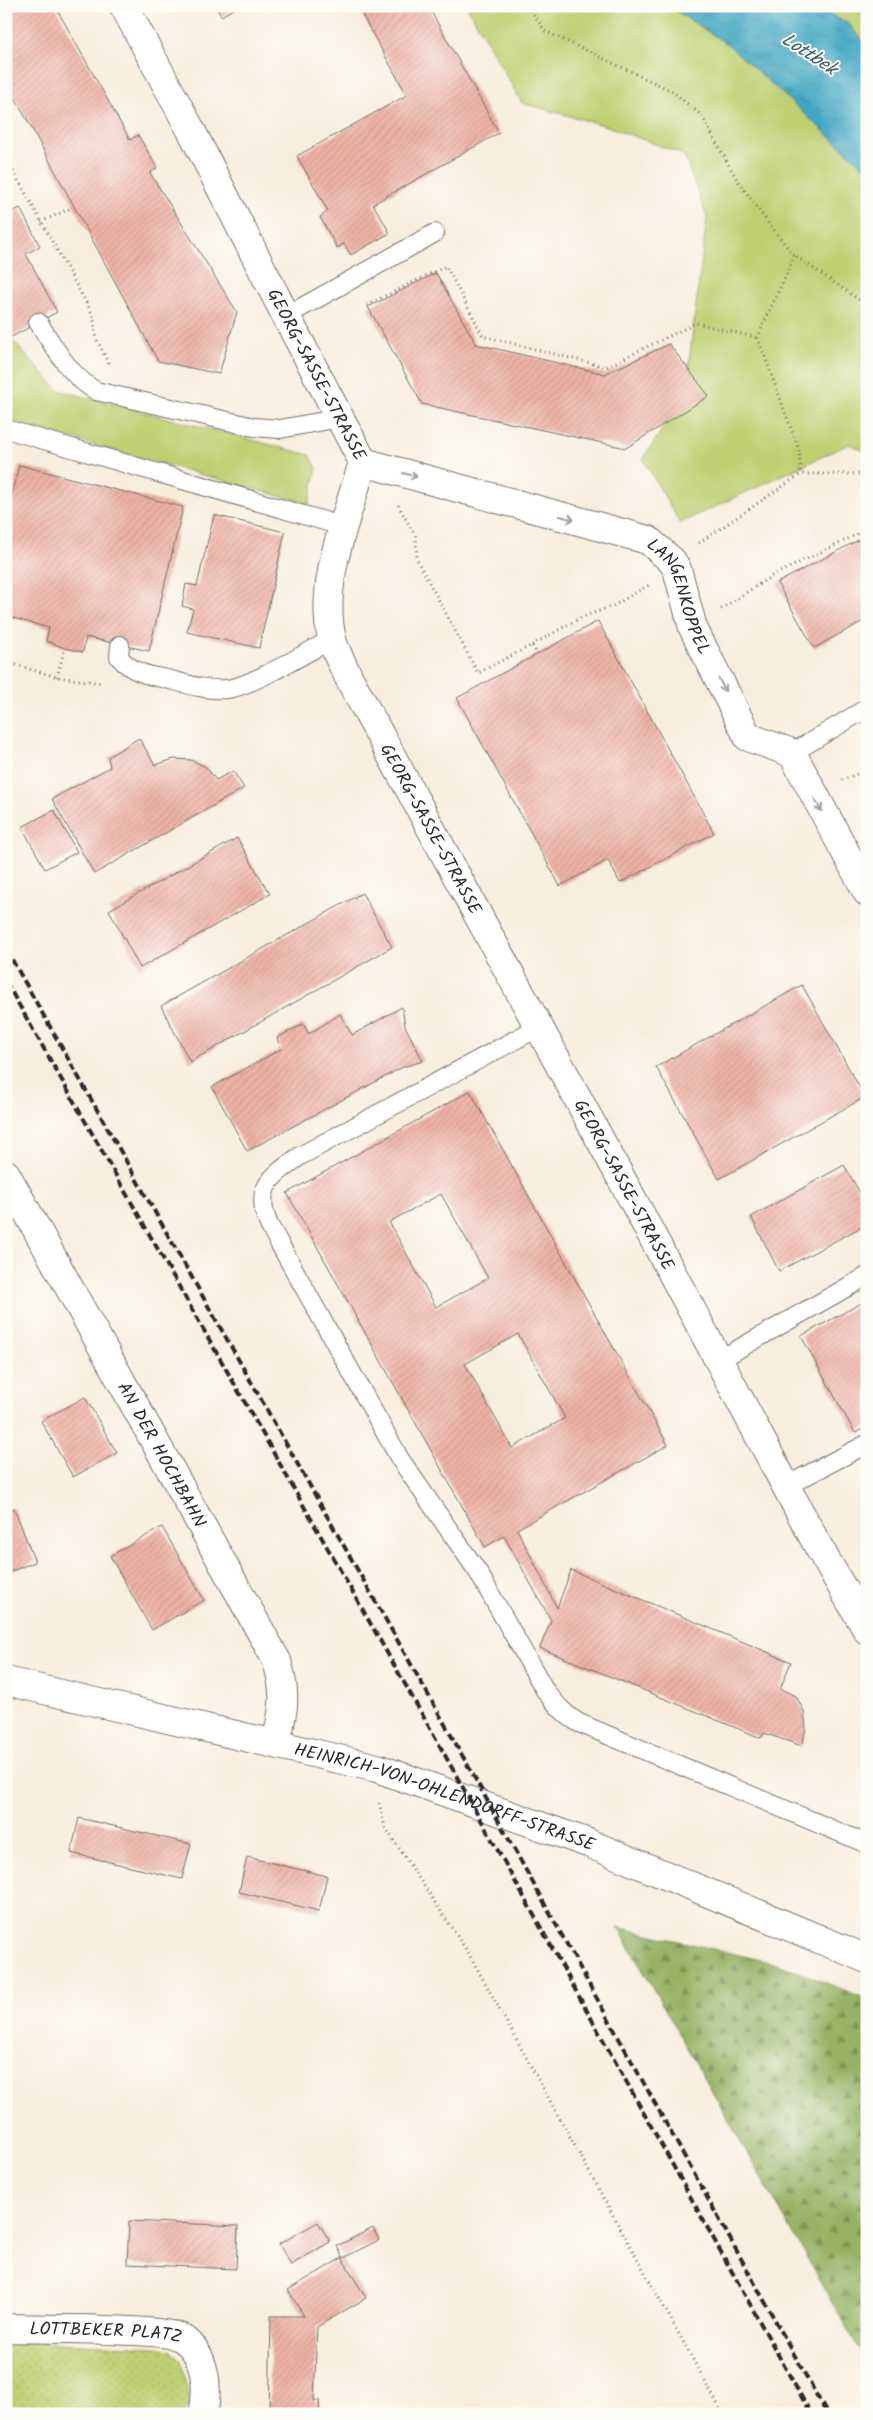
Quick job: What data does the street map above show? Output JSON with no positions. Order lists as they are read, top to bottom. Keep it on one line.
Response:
{"streets":{"street":["GEORG-SASSE-STRASSE","LANGENKOPPEL","AN DER HOCHBAHN","HEINRICH-VON-OHLENDORFF-STRASSE","LOTTBEKER PLATZ"]},"crossings":[["GEORG-SASSE-STRASSE","LANGENKOPPEL"],["AN DER HOCHBAHN","HEINRICH-VON-OHLENDORFF-STRASSE"]],"one_way":["LANGENKOPPEL"],"water":["Lottbek"]}
